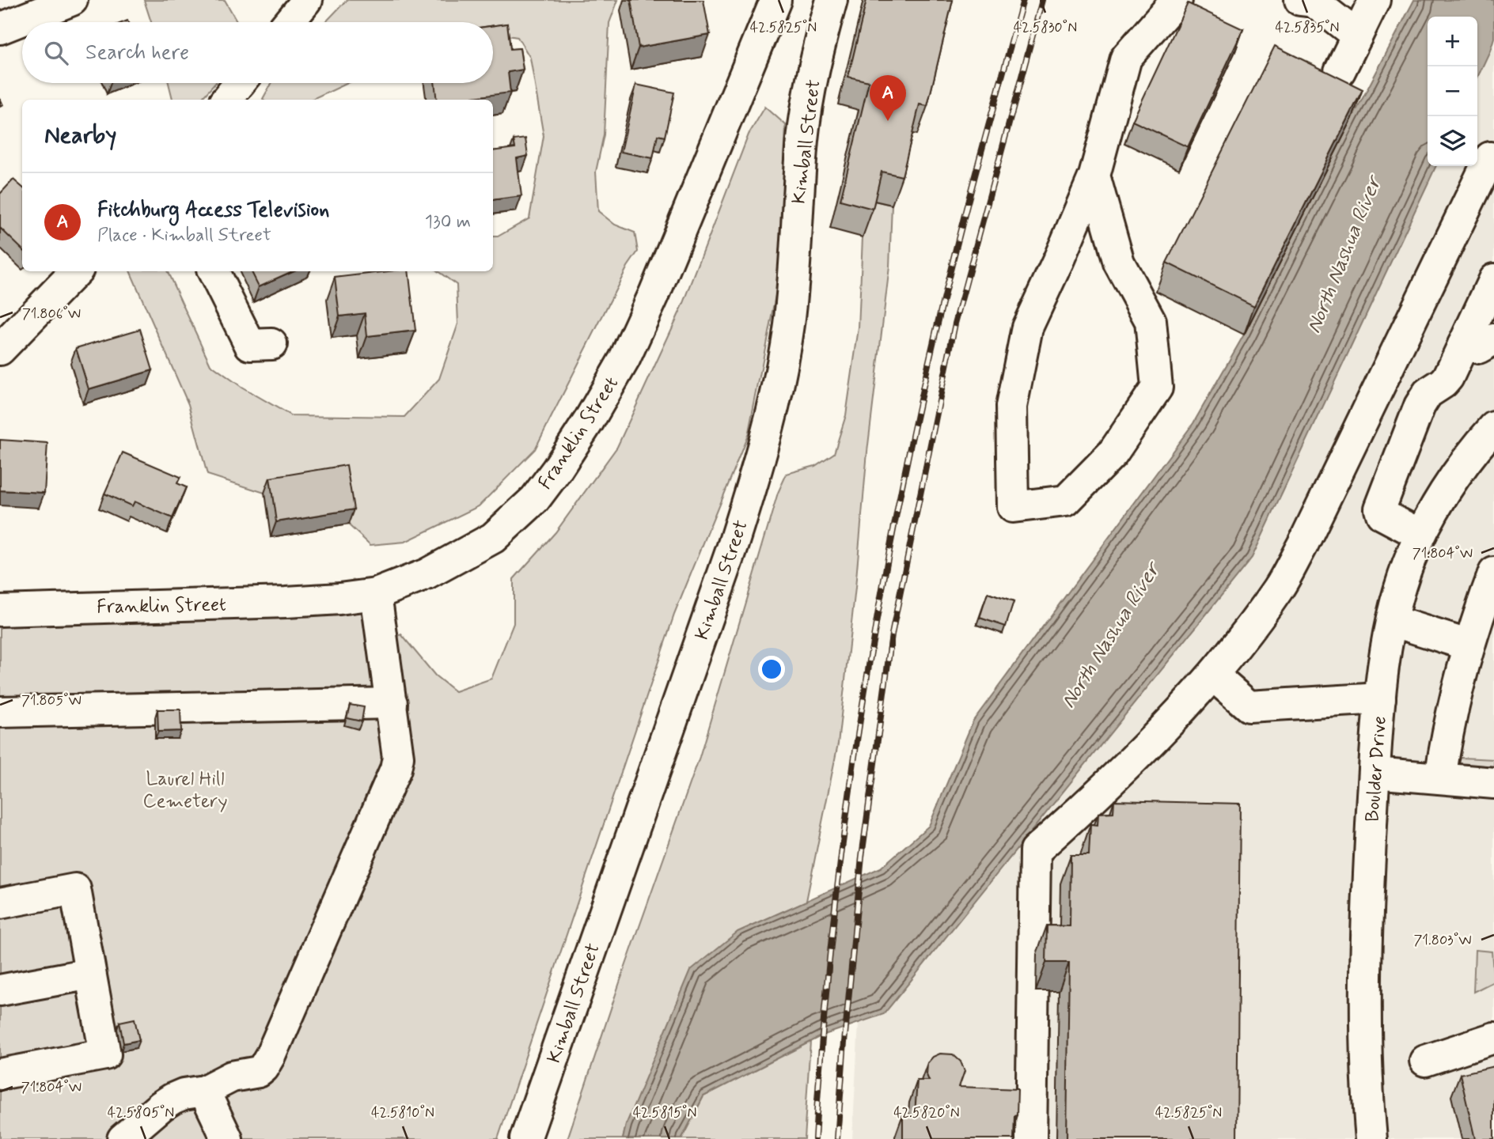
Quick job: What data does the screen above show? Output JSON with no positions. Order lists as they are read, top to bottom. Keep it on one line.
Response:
{"streets":{"main road":["Kimball Street","Franklin Street","Boulder Drive"]},"water":["North Nashua River"],"parks":["Laurel Hill Cemetery"],"page":{"map_buttons":["+","−"],"search":"Search here","pins":"A","heading":"Nearby","list":[{"mark":"A","name":"Fitchburg Access Television","note":"Place · Kimball Street","value":"130 m"}]},"coordinates":["42.5825°N","42.5830°N","42.5835°N","71.806°W","71.804°W","71.805°W","71.803°W","42.5805°N","42.5810°N","42.5815°N","42.5820°N"]}
